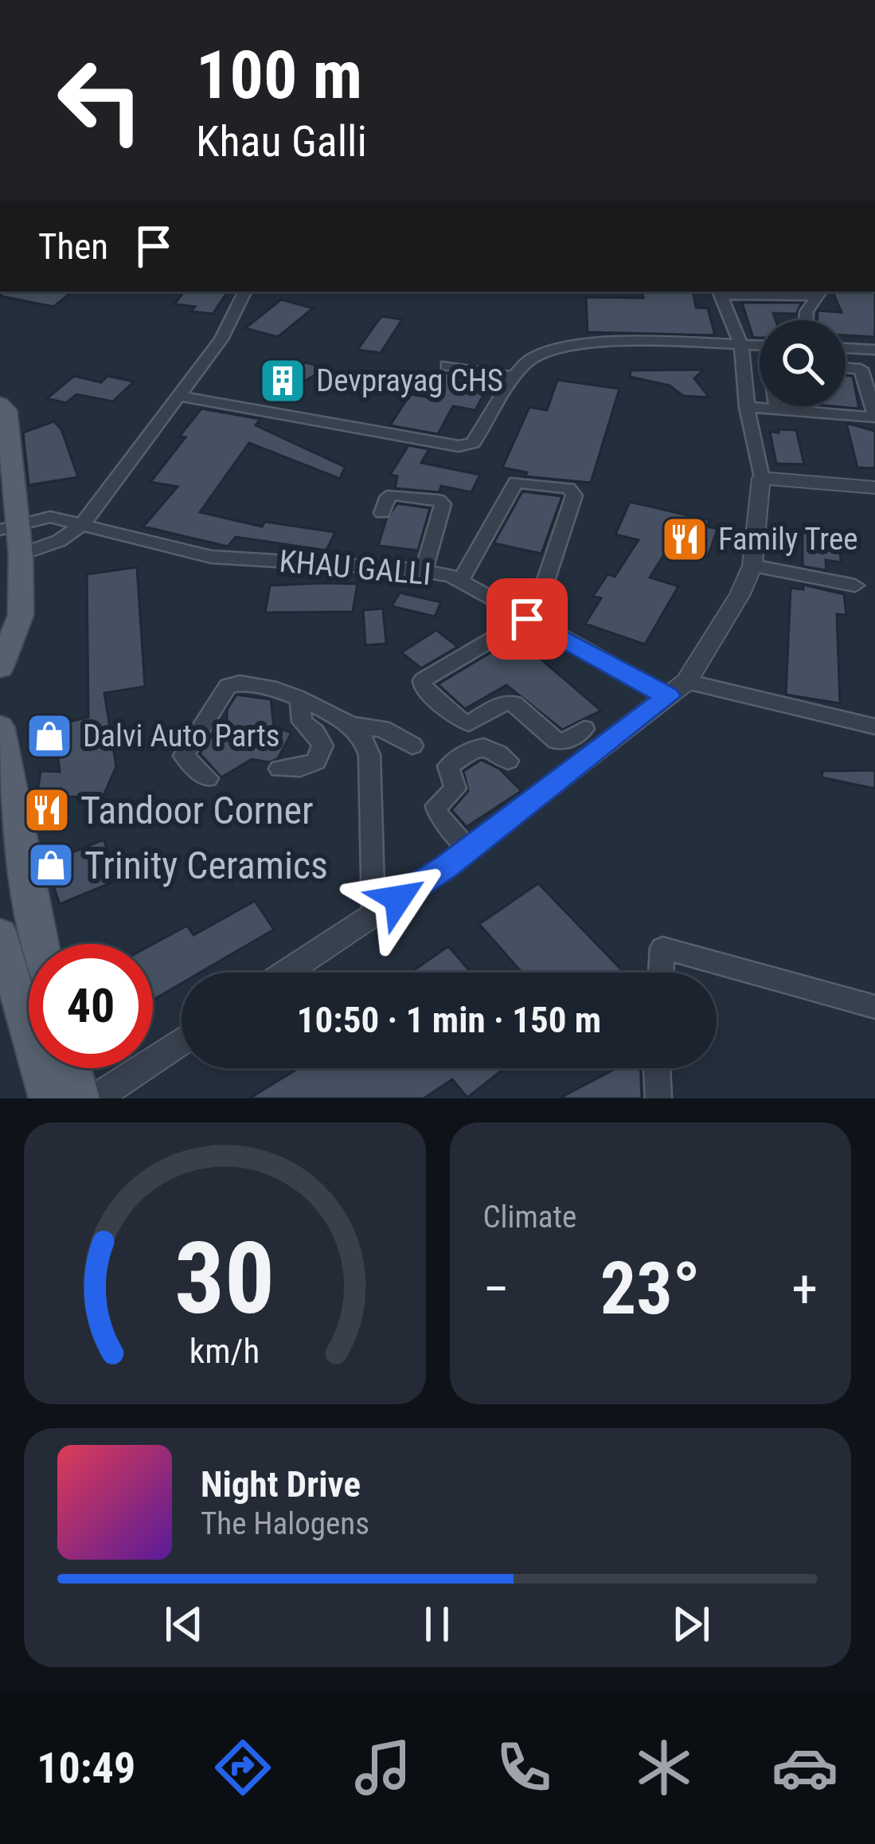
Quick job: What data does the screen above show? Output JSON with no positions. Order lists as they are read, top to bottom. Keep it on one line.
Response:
{"streets":{"street":["KHAU GALLI"]},"places":{"building":["Devprayag CHS"],"restaurant":["Family Tree","Tandoor Corner"],"shop":["Dalvi Auto Parts","Trinity Ceramics"]},"page":{"turn":["100 m","Khau Galli"],"then":"Then","limit":"40","trip":"10:50 · 1 min · 150 m","tile":"Climate","heat":["−","23°","+"],"song":["Night Drive","The Halogens"],"tabs":"10:49","gauge":["30","km/h"]}}
